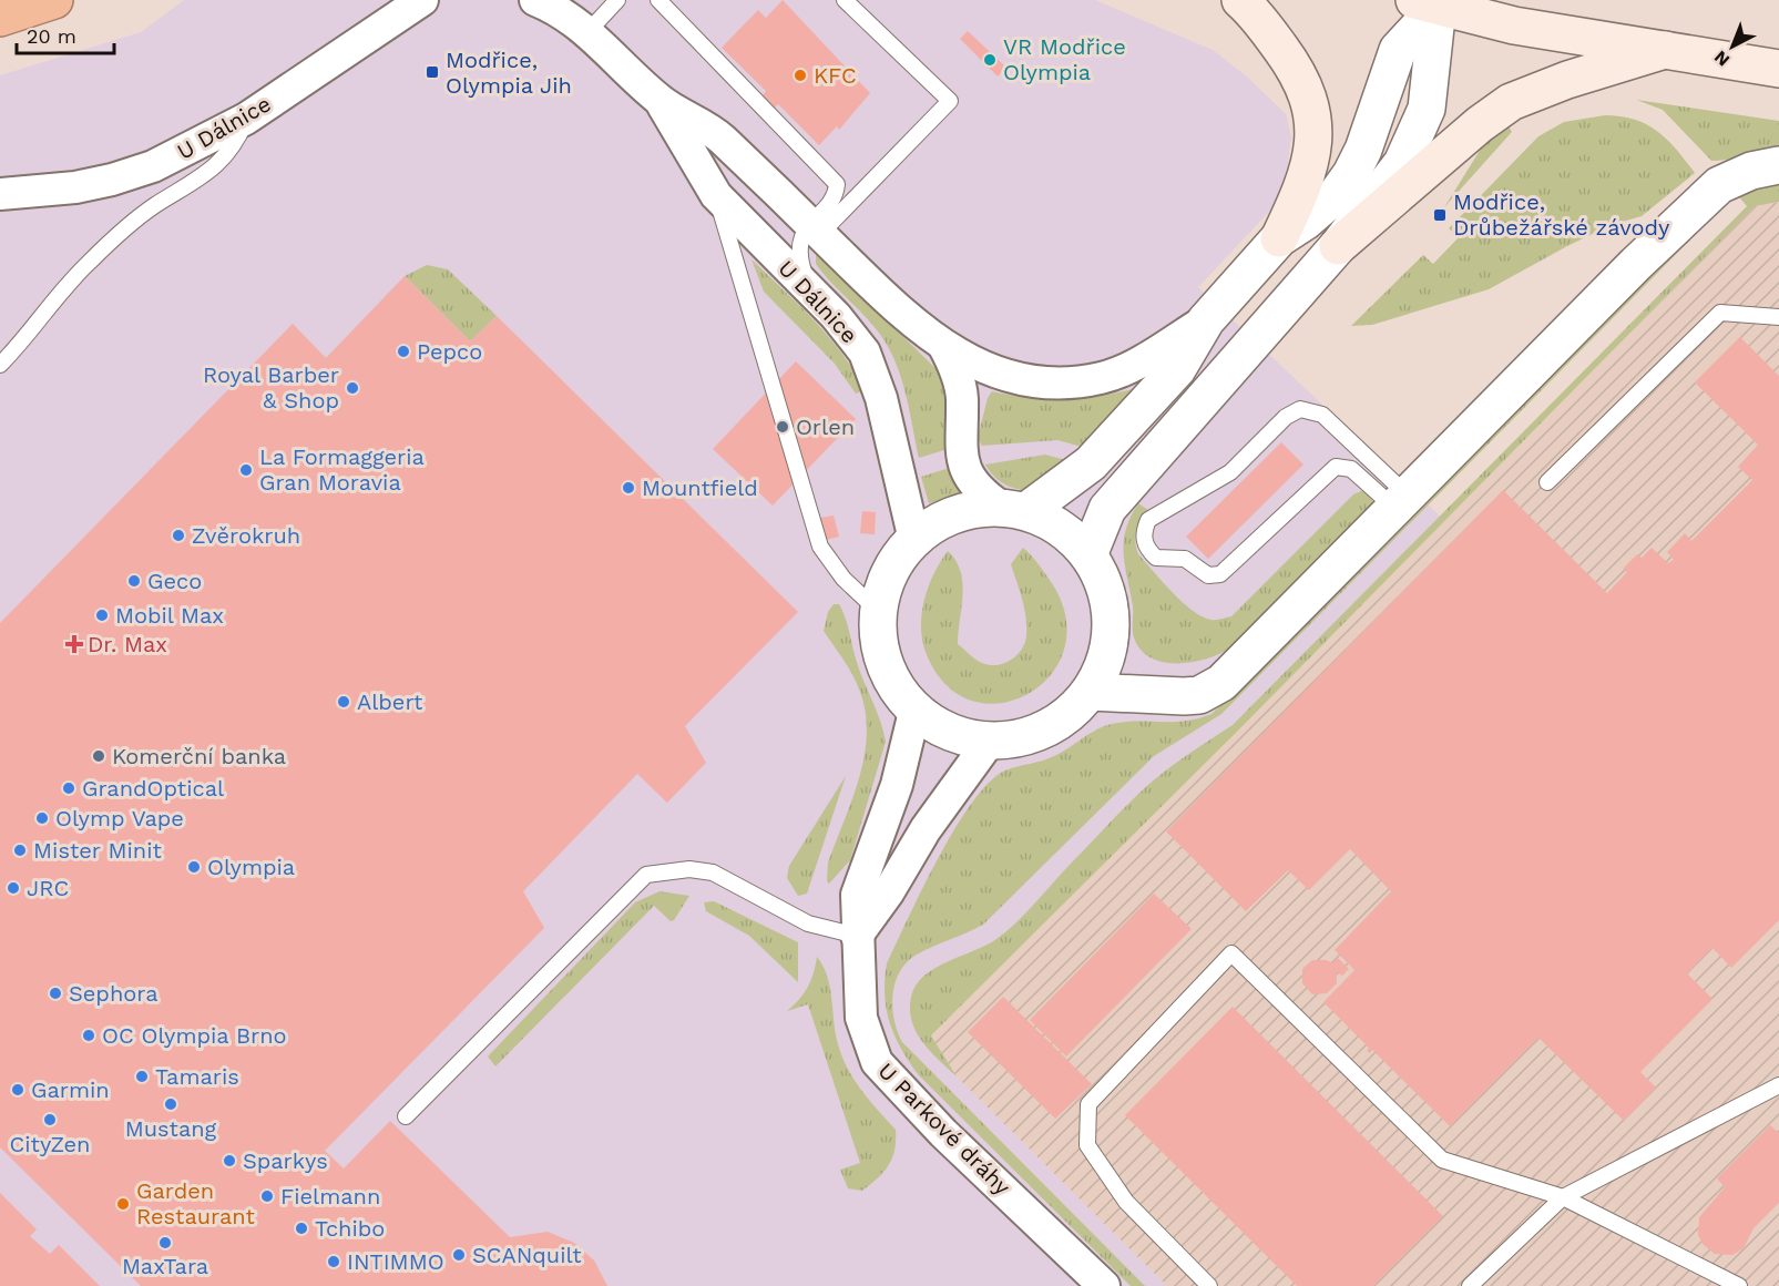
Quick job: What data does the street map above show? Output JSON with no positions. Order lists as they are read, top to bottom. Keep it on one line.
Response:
{"streets":{"street":["U Dálnice","U Parkové dráhy"]},"crossings":[["U Dálnice","U Parkové dráhy"]],"places":{"other":["VR Modřice Olympia","KFC","Pepco","Royal Barber & Shop","Orlen","La Formaggeria Gran Moravia","Mountfield","Zvěrokruh","Geco","Mobil Max","Albert","Komerční banka","GrandOptical","Olymp Vape","Mister Minit","Olympia","JRC","Sephora","OC Olympia Brno","Tamaris","Garmin","Mustang","CityZen","Sparkys","Fielmann","Garden Restaurant","Tchibo","MaxTara","SCANquilt","INTIMMO"],"transit":["Modřice, Olympia Jih","Modřice, Drůbežářské závody"],"health":["Dr. Max"]},"scale_bar":"20 m","north":"bottom left"}
